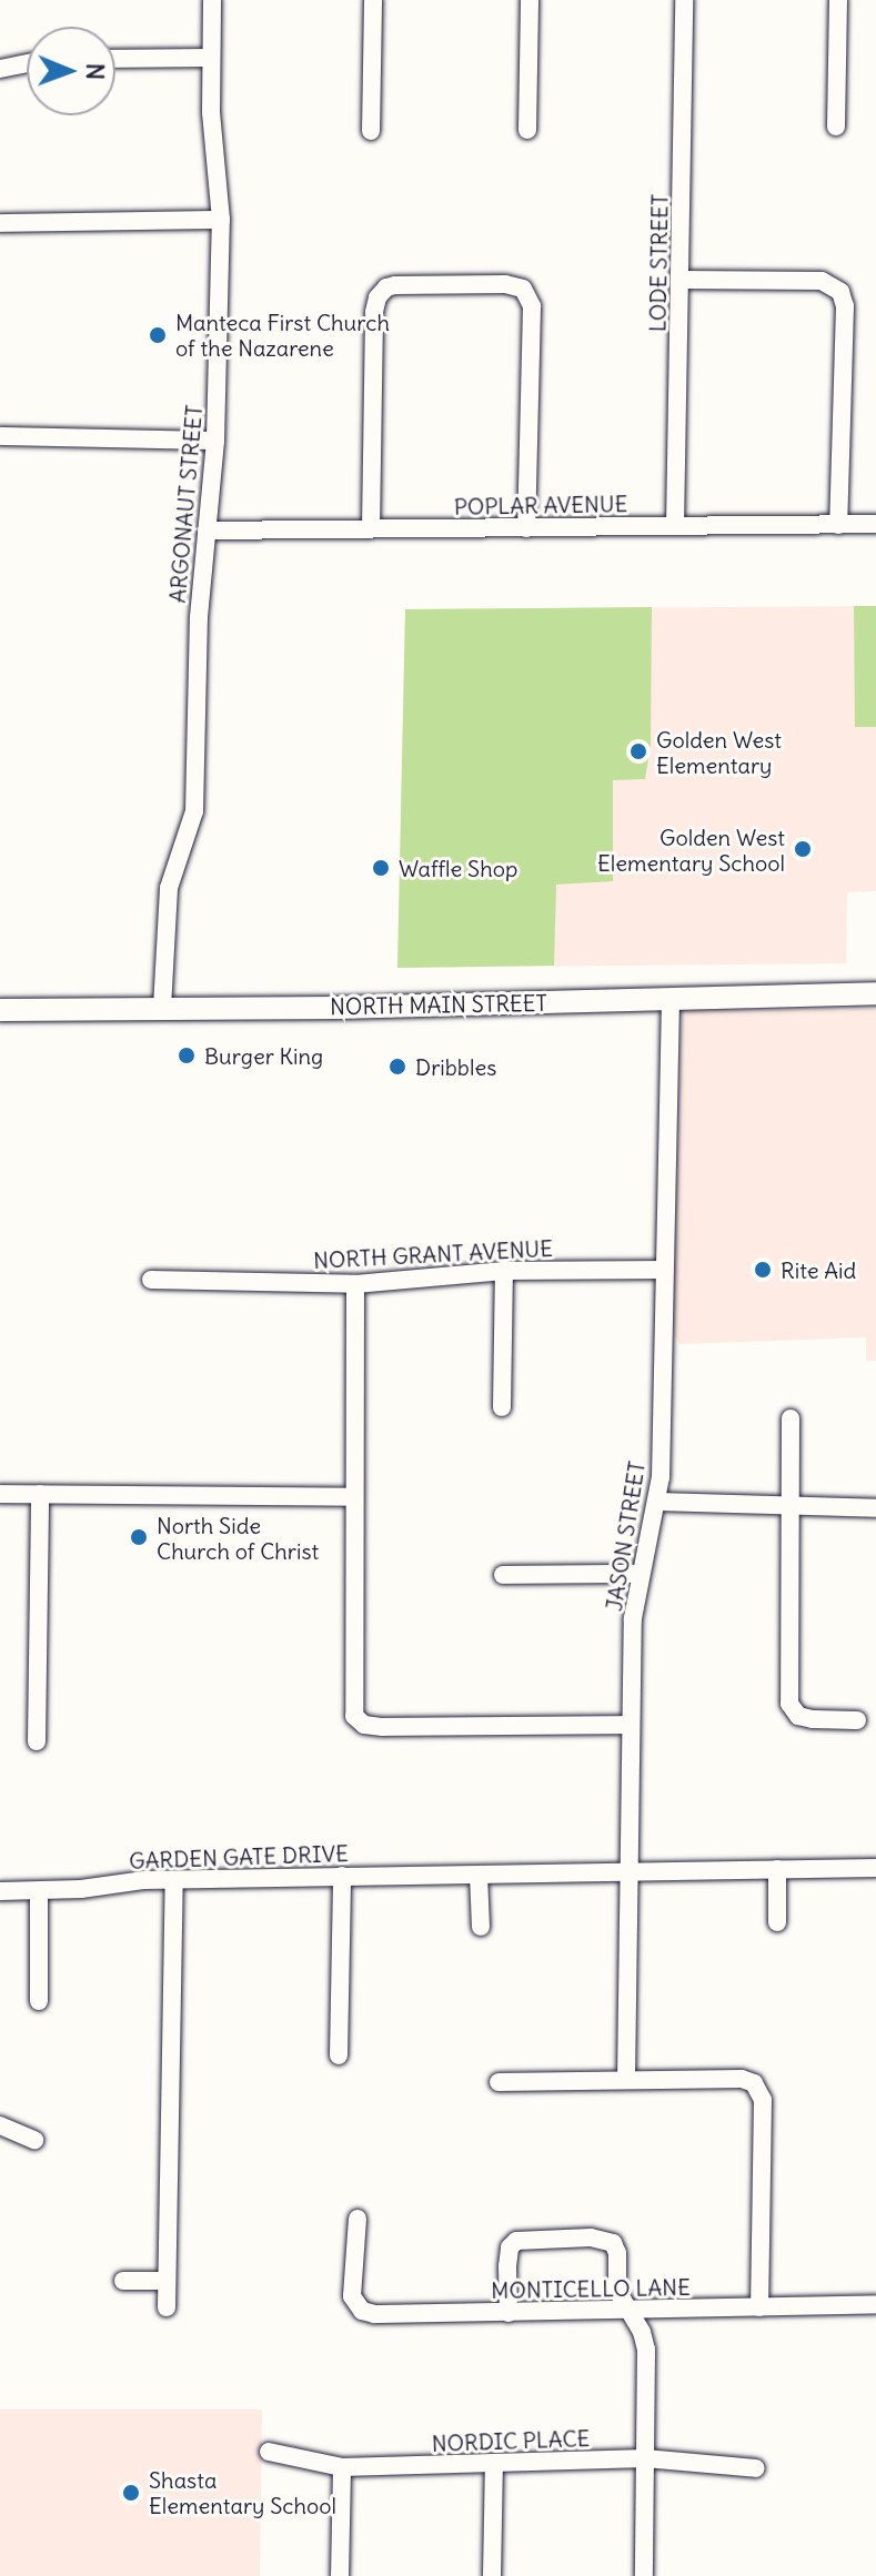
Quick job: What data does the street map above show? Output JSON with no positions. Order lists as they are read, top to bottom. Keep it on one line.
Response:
{"streets":{"main road":["NORTH MAIN STREET"],"street":["LODE STREET","ARGONAUT STREET","POPLAR AVENUE","NORTH GRANT AVENUE","JASON STREET","GARDEN GATE DRIVE","MONTICELLO LANE","NORDIC PLACE"]},"crossings":[["LODE STREET","POPLAR AVENUE"],["ARGONAUT STREET","POPLAR AVENUE"],["ARGONAUT STREET","NORTH MAIN STREET"],["NORTH MAIN STREET","JASON STREET"],["NORTH GRANT AVENUE","JASON STREET"],["JASON STREET","GARDEN GATE DRIVE"]],"places":["Manteca First Church of the Nazarene","Golden West Elementary","Golden West Elementary School","Waffle Shop","Burger King","Dribbles","Rite Aid","North Side Church of Christ","Shasta Elementary School"],"north":"right"}
